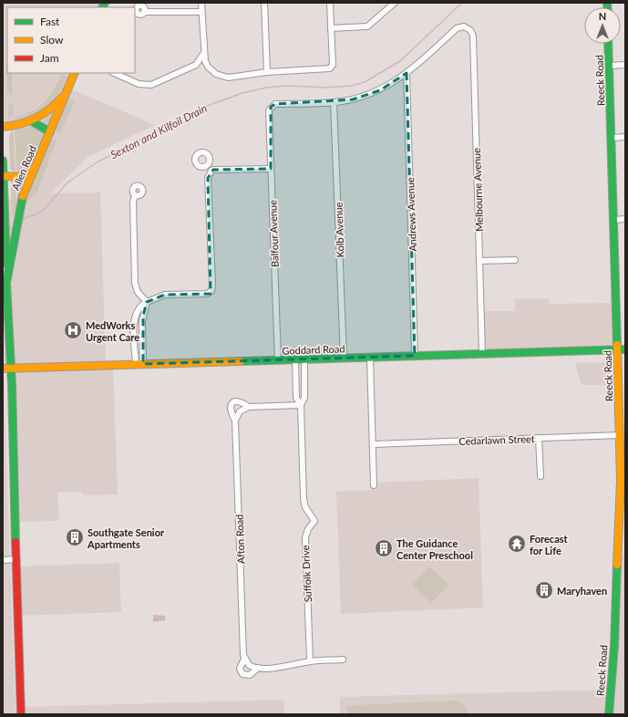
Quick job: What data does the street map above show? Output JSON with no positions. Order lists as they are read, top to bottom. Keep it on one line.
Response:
{"streets":{"main road":["Reeck Road","Allen Road","Goddard Road"],"street":["Melbourne Avenue","Andrews Avenue","Kolb Avenue","Balfour Avenue","Cedarlawn Street","Afton Road","Suffolk Drive"]},"crossings":[["Reeck Road","Goddard Road"],["Reeck Road","Cedarlawn Street"],["Allen Road","Goddard Road"],["Melbourne Avenue","Andrews Avenue"],["Melbourne Avenue","Goddard Road"],["Andrews Avenue","Goddard Road"],["Kolb Avenue","Balfour Avenue"],["Kolb Avenue","Goddard Road"],["Balfour Avenue","Goddard Road"],["Goddard Road","Suffolk Drive"]],"water":["Sexton and Kilfoil Drain"],"places":{"hospital":["MedWorks Urgent Care"],"building":["Southgate Senior Apartments","The Guidance Center Preschool","Maryhaven"],"temple":["Forecast for Life"]},"legend":["Fast","Slow","Jam"],"north":"top"}
